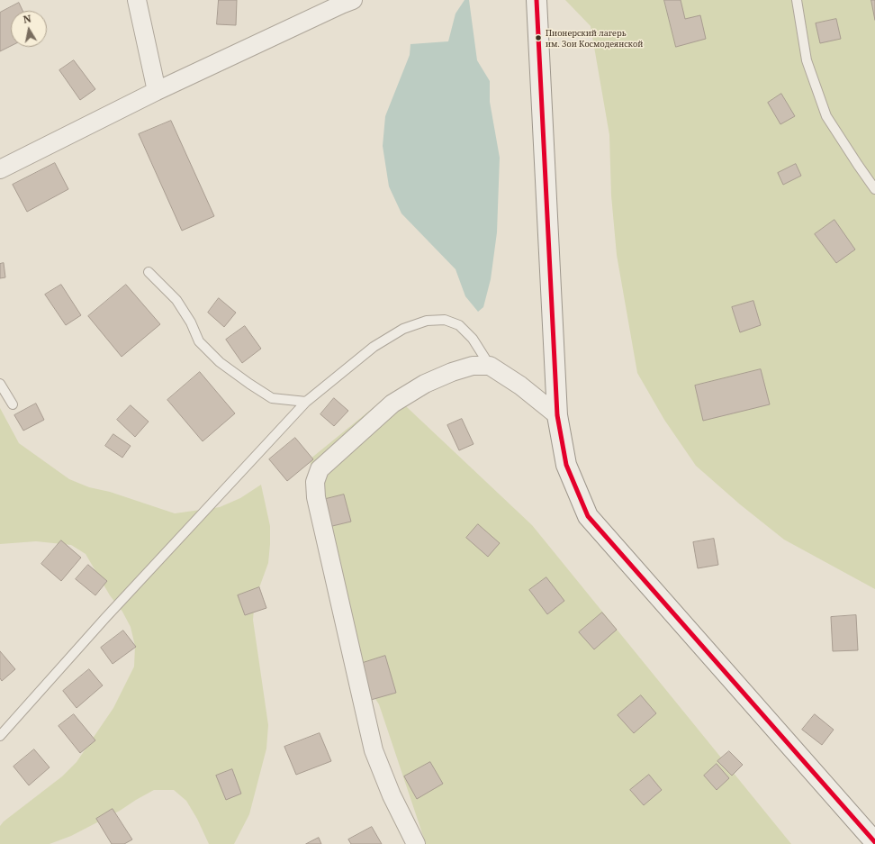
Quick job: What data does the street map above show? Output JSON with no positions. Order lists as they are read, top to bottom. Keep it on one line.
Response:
{"places":["Пионерский лагерь им. Зои Космодеянской"],"north":"top"}
